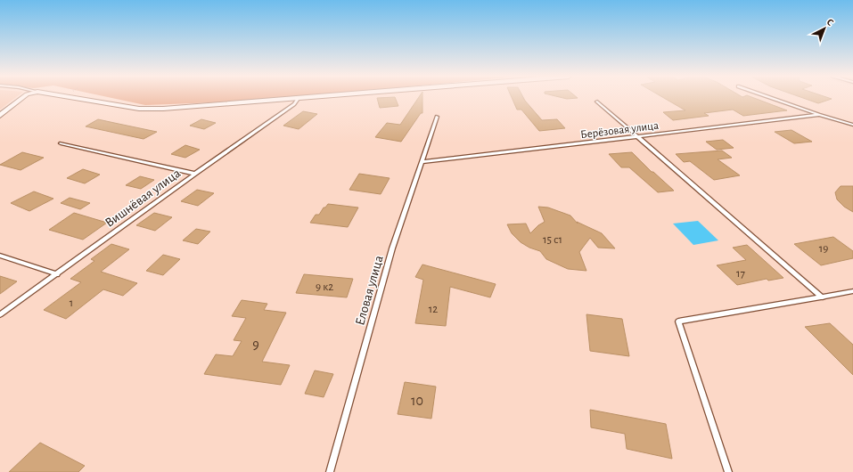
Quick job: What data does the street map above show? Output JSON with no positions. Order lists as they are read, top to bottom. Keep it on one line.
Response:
{"streets":{"lane":["Берёзовая улица","Вишнёвая улица","Еловая улица"]},"crossings":[["Берёзовая улица","Еловая улица"]],"house_numbers":["15 с1","19","17","9 к2","1","12","9","10"],"north":"top right"}
